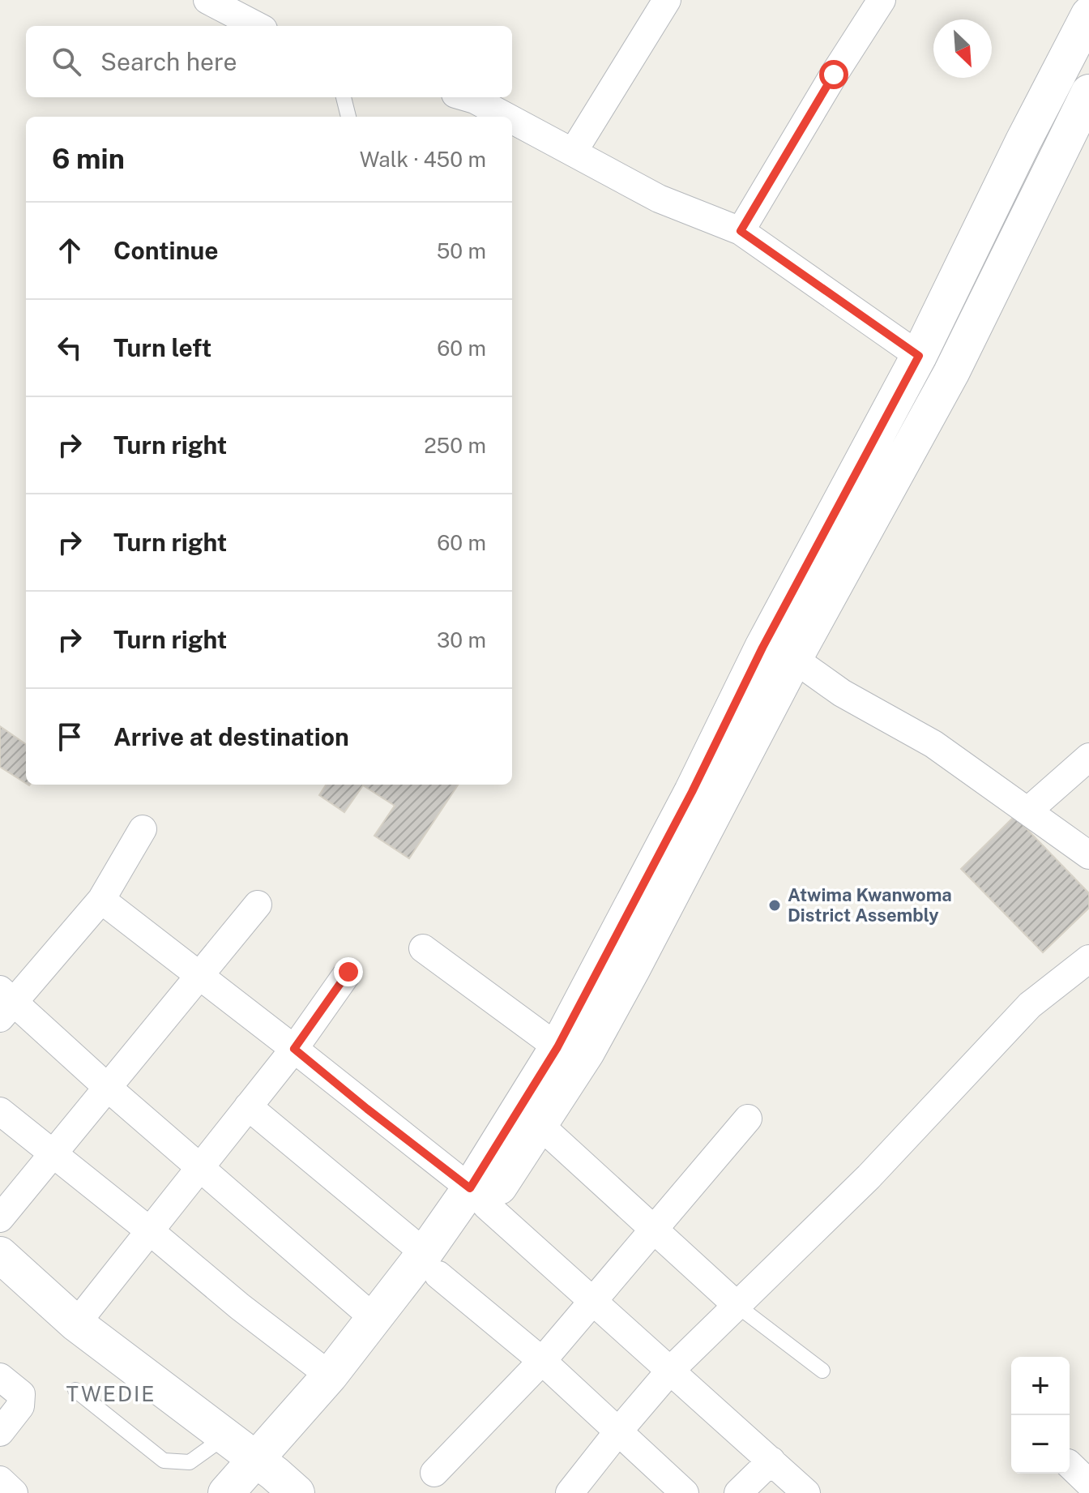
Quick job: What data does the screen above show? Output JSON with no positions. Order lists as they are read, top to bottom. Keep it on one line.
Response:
{"districts":["TWEDIE"],"places":["Atwima Kwanwoma District Assembly"],"north":"bottom right","page":{"search":"Search here","heading":["6 min","Walk · 450 m"],"list":[["Continue","50 m"],["Turn left","60 m"],["Turn right","250 m"],["Turn right","60 m"],["Turn right","30 m"],"Arrive at destination"],"map_buttons":["+","−"]}}
